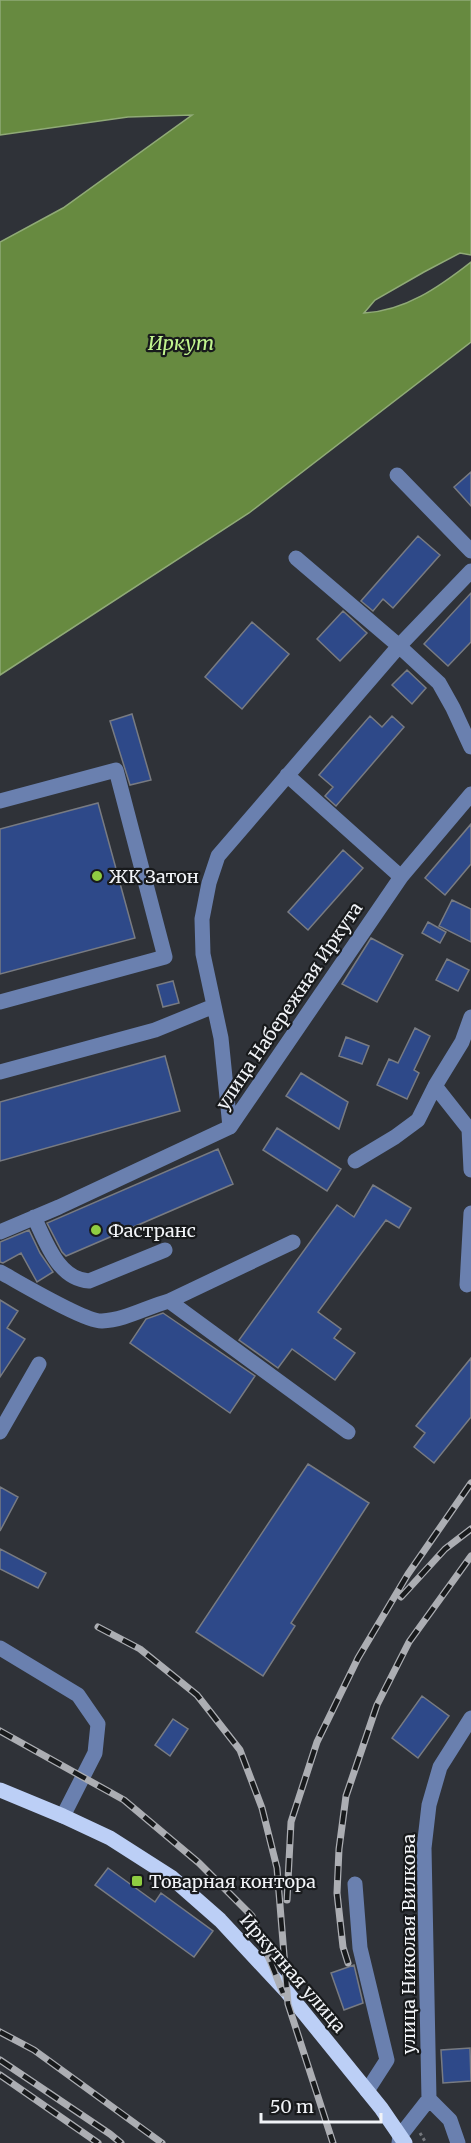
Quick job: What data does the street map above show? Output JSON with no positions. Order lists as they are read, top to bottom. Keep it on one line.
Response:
{"streets":{"main road":["Иркутная улица"],"street":["улица Набережная Иркута","улица Николая Вилкова"]},"water":["Иркут"],"places":{"other":["ЖК Затон","Фастранс"],"transit":["Товарная контора"]},"scale_bar":"50 m"}
